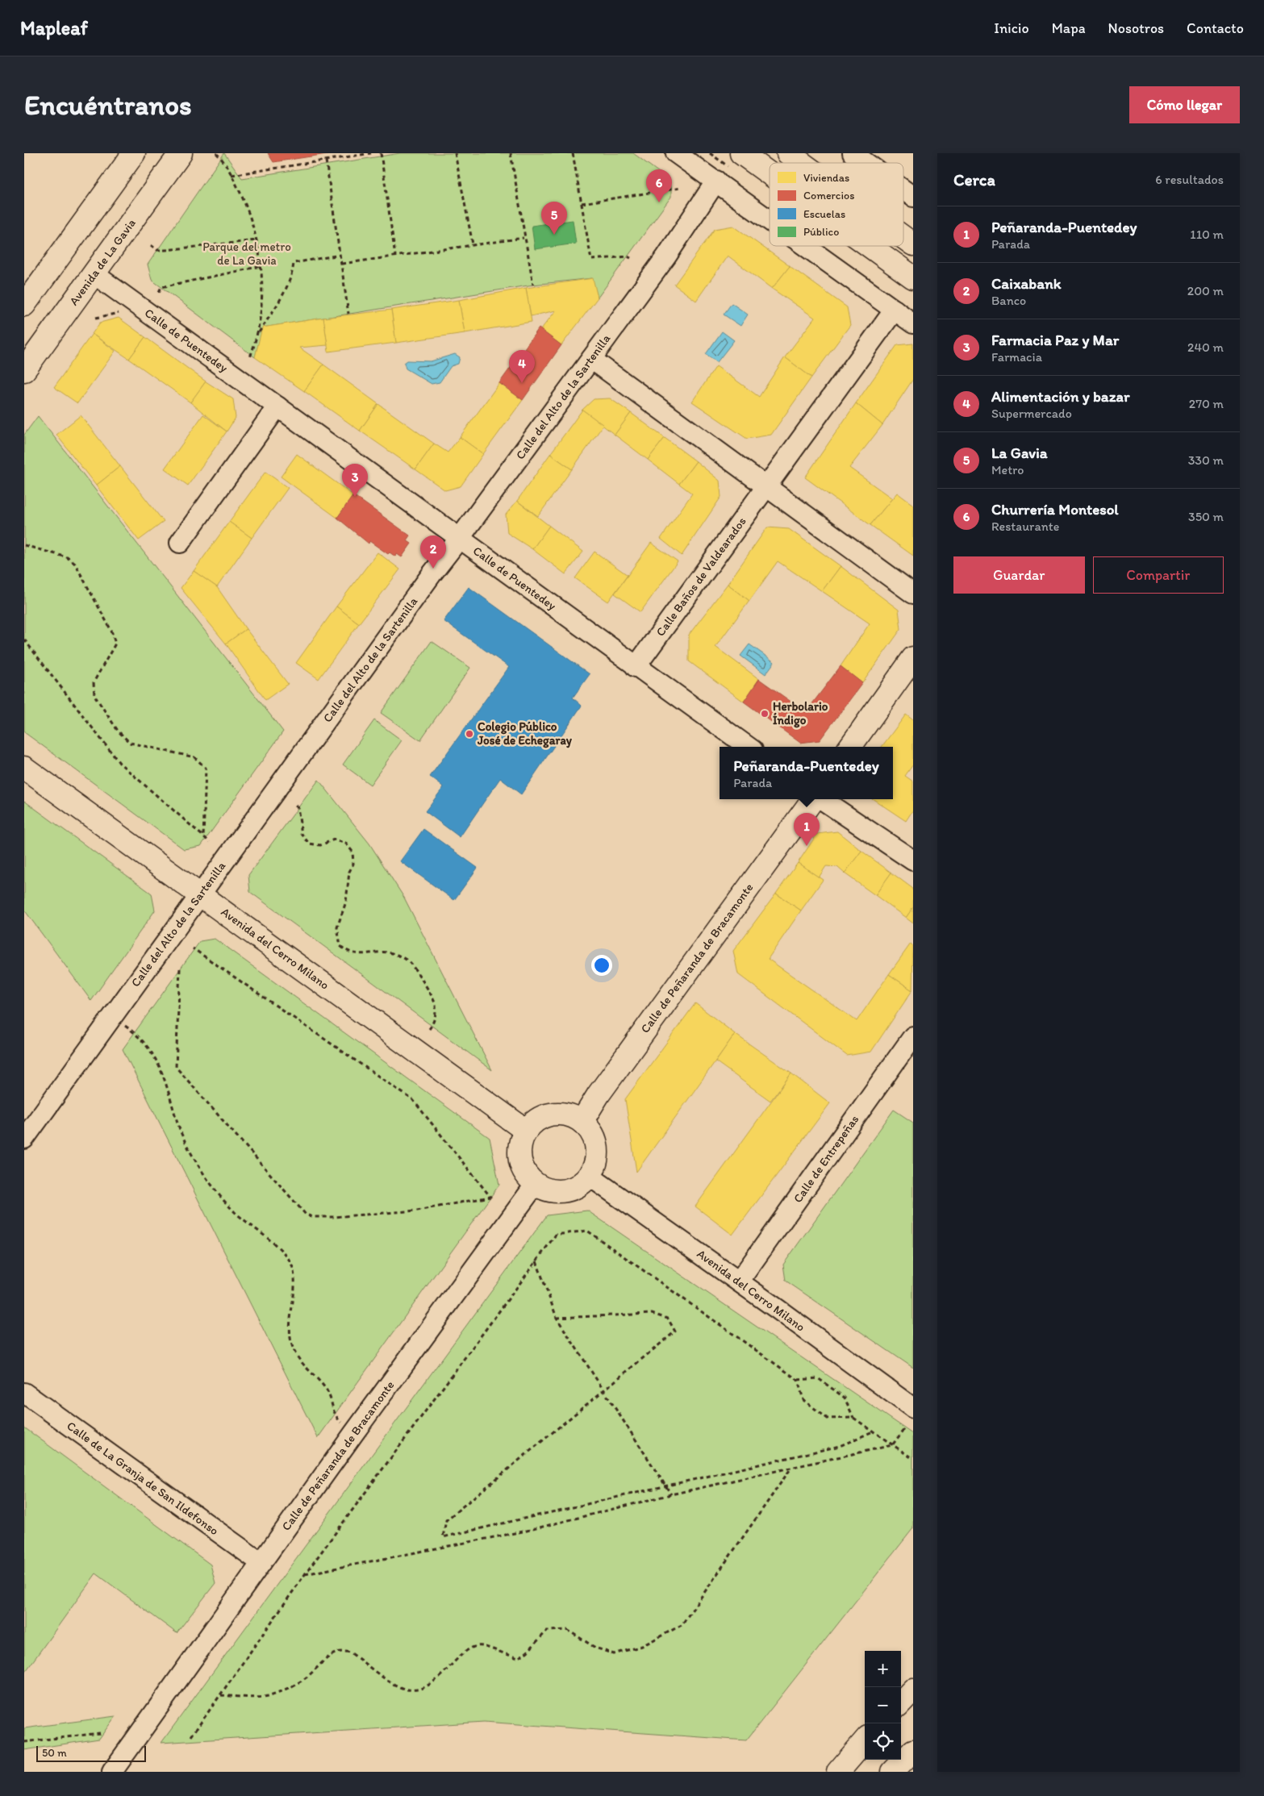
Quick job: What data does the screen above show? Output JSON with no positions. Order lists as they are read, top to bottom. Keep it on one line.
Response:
{"streets":{"main road":["Avenida de La Gavia","Avenida del Cerro Milano","Calle de Peñaranda de Bracamonte"],"street":["Calle de Puentedey","Calle del Alto de la Sartenilla","Calle Baños de Valdearados","Calle de Entrepeñas","Calle de La Granja de San Ildefonso"]},"crossings":[["Avenida de La Gavia","Calle de Puentedey"],["Calle de Puentedey","Calle del Alto de la Sartenilla"],["Calle de Puentedey","Calle Baños de Valdearados"],["Calle del Alto de la Sartenilla","Avenida del Cerro Milano"],["Avenida del Cerro Milano","Calle de Peñaranda de Bracamonte"],["Avenida del Cerro Milano","Calle de Entrepeñas"],["Calle de Peñaranda de Bracamonte","Calle de La Granja de San Ildefonso"]],"parks":["Parque del metro de La Gavia"],"places":["Herbolario Índigo","Colegio Público José de Echegaray"],"legend":["Viviendas","Comercios","Escuelas","Público"],"scale_bar":"50 m","page":{"header":"Mapleaf","nav":["Inicio","Mapa","Nosotros","Contacto"],"buttons":["Cómo llegar",["Guardar","Compartir"]],"title":"Encuéntranos","heading":["Cerca","6 resultados"],"pins":["6","5","4","3","2","1"],"list":[{"mark":"1","name":"Peñaranda-Puentedey","note":"Parada","value":"110 m"},{"mark":"2","name":"Caixabank","note":"Banco","value":"200 m"},{"mark":"3","name":"Farmacia Paz y Mar","note":"Farmacia","value":"240 m"},{"mark":"4","name":"Alimentación y bazar","note":"Supermercado","value":"270 m"},{"mark":"5","name":"La Gavia","note":"Metro","value":"330 m"},{"mark":"6","name":"Churrería Montesol","note":"Restaurante","value":"350 m"}],"popup":["Peñaranda-Puentedey","Parada"],"map_buttons":["+","−"],"scale":"50 m"}}
